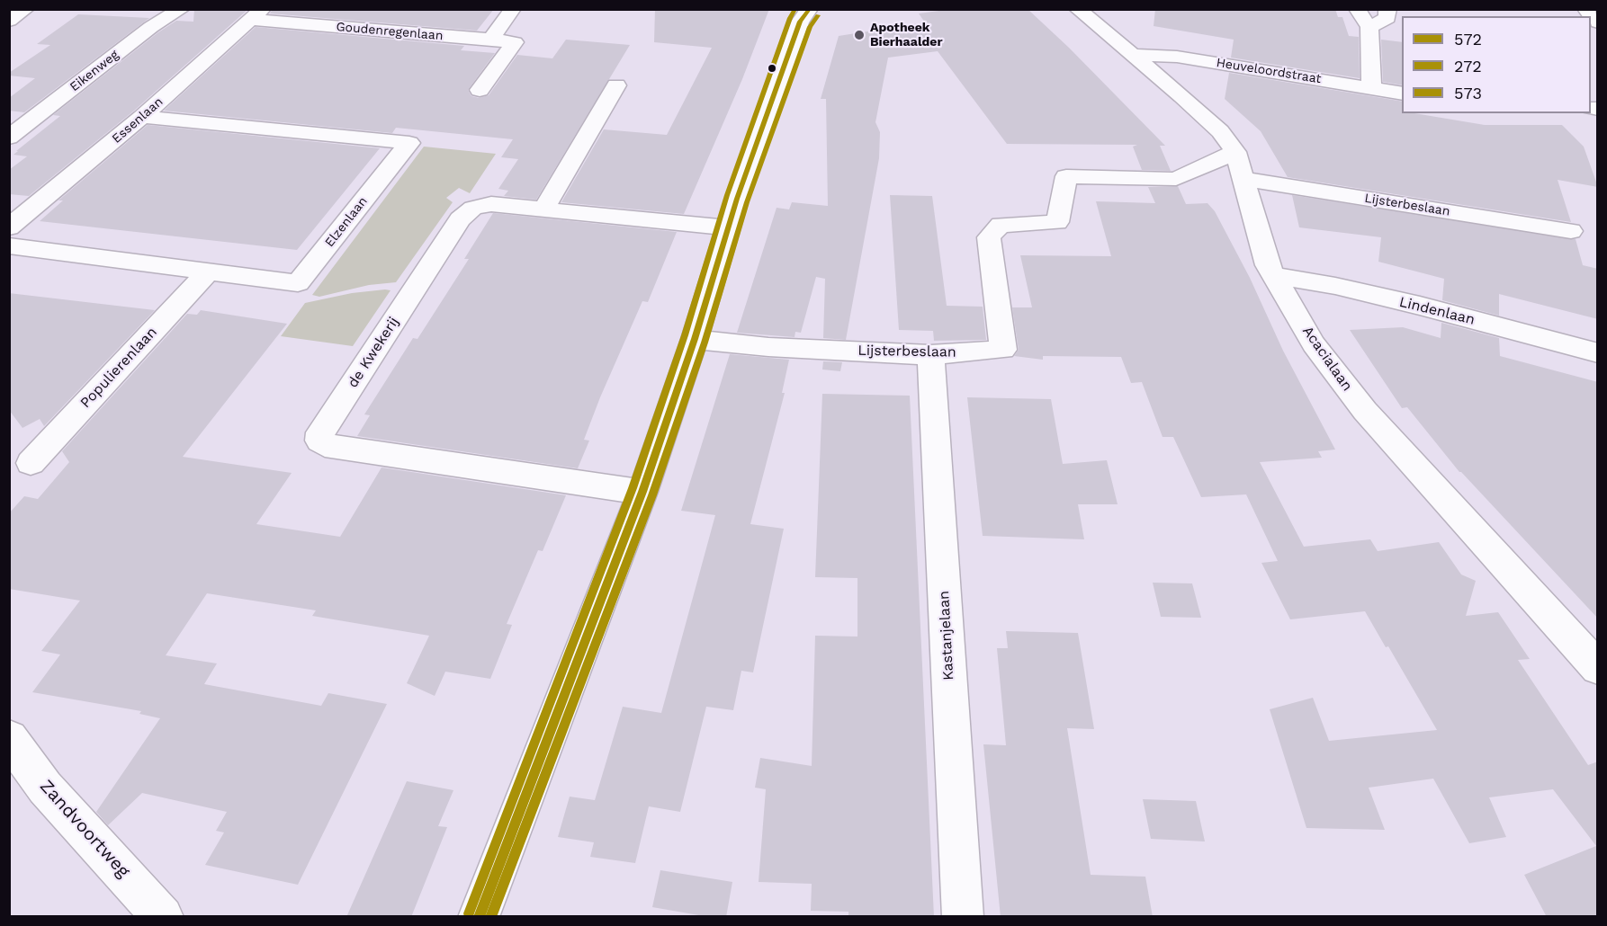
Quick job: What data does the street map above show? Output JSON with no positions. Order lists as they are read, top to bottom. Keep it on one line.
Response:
{"streets":{"street":["Goudenregenlaan","Eikenweg","Heuveloordstraat","Essenlaan","Lijsterbeslaan","Elzenlaan","Lindenlaan","de Kwekerij","Acacialaan","Populierenlaan","Kastanjelaan","Zandvoortweg"]},"crossings":[["Goudenregenlaan","Essenlaan"],["Heuveloordstraat","Acacialaan"],["Essenlaan","Elzenlaan"],["Lijsterbeslaan","Acacialaan"],["Lijsterbeslaan","Kastanjelaan"],["Elzenlaan","Populierenlaan"],["Lindenlaan","Acacialaan"]],"places":["Apotheek Bierhaalder"],"lines":["transit line 572","transit line 573","transit line 272"],"legend":["572","272","573"]}
